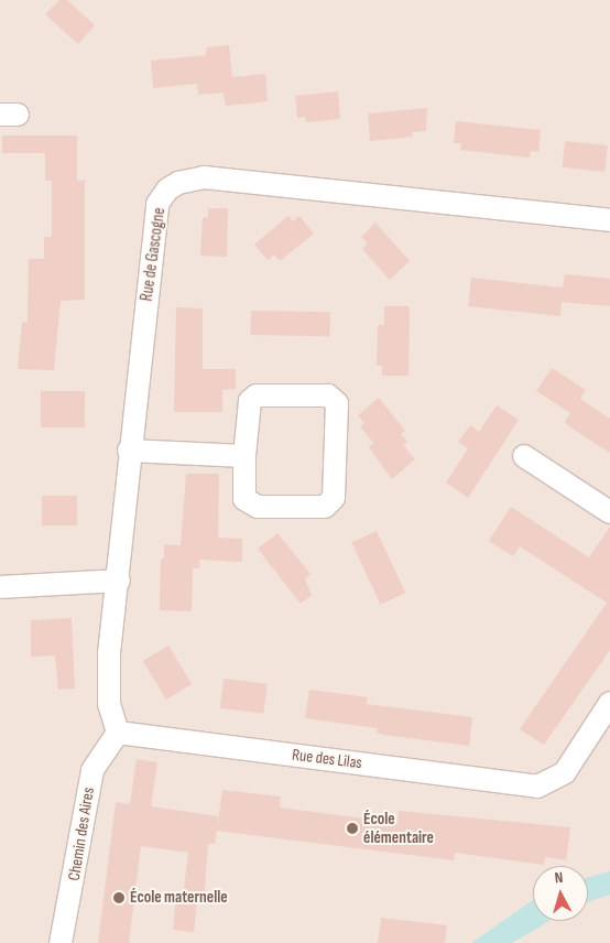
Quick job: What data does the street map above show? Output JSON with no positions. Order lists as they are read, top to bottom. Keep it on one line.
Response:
{"streets":{"street":["Rue de Gascogne","Rue des Lilas","Chemin des Aires"]},"crossings":[["Rue de Gascogne","Rue des Lilas"],["Rue de Gascogne","Chemin des Aires"],["Rue des Lilas","Chemin des Aires"]],"places":["École élémentaire","École maternelle"],"north":"top"}
